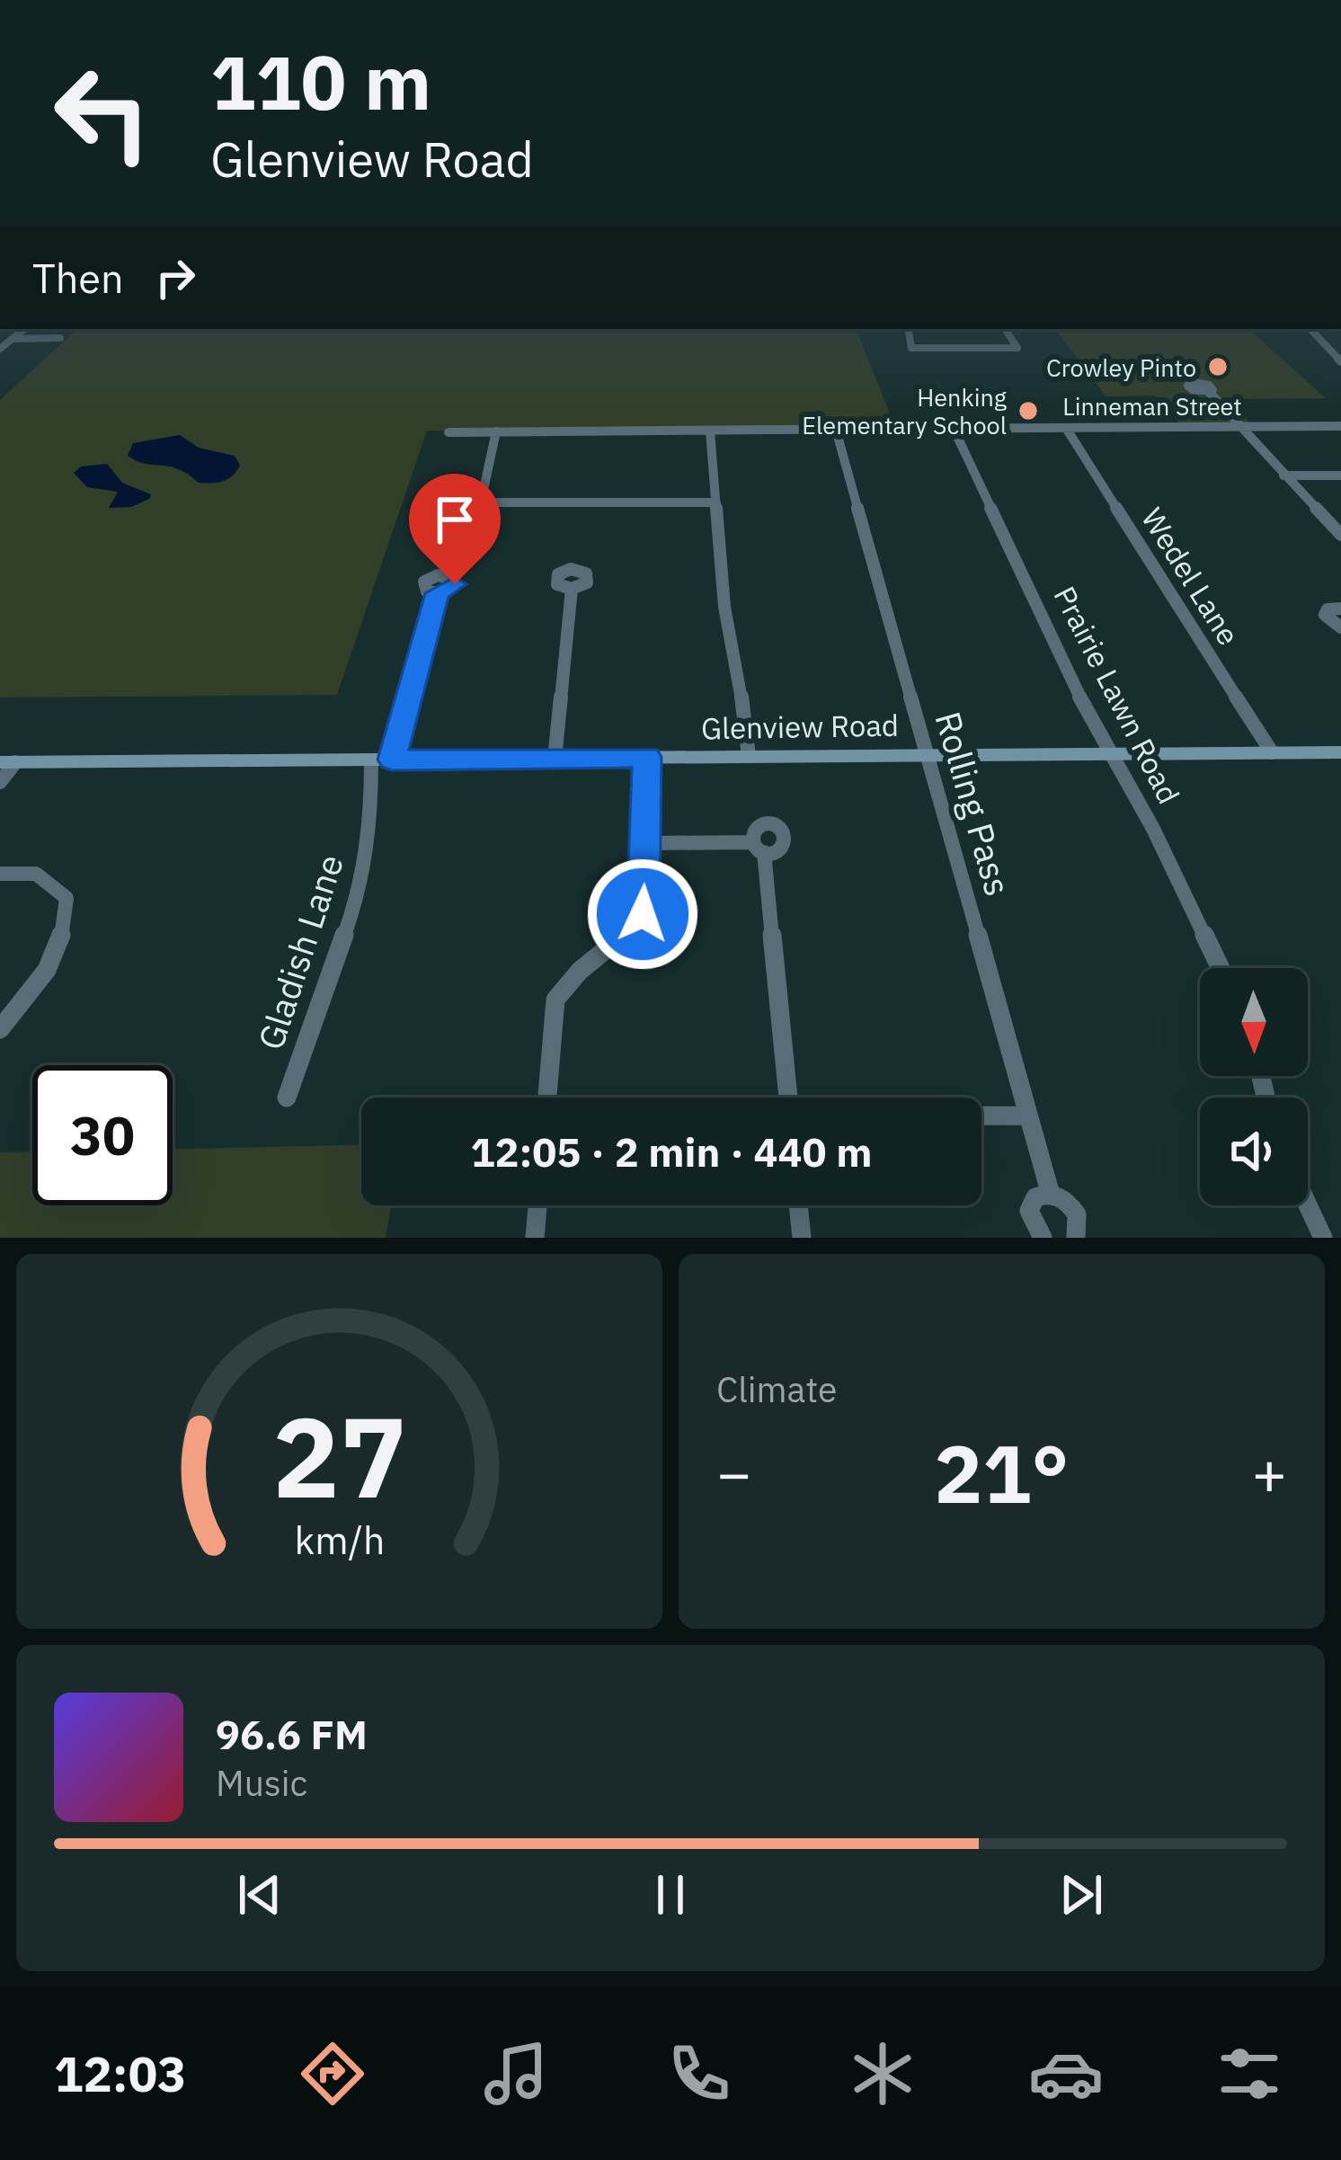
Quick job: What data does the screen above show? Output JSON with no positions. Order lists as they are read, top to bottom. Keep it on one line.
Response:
{"streets":{"main road":["Glenview Road"],"street":["Linneman Street","Wedel Lane","Prairie Lawn Road","Rolling Pass","Gladish Lane"]},"crossings":[["Linneman Street","Wedel Lane"],["Linneman Street","Prairie Lawn Road"],["Linneman Street","Rolling Pass"],["Wedel Lane","Glenview Road"],["Prairie Lawn Road","Glenview Road"],["Glenview Road","Rolling Pass"],["Glenview Road","Gladish Lane"]],"places":["Crowley Pinto","Henking Elementary School"],"north":"bottom","page":{"turn":["110 m","Glenview Road"],"then":"Then","limit":"30","trip":"12:05 · 2 min · 440 m","tile":"Climate","heat":["−","21°","+"],"song":["96.6 FM","Music"],"tabs":"12:03","gauge":["27","km/h"]}}
